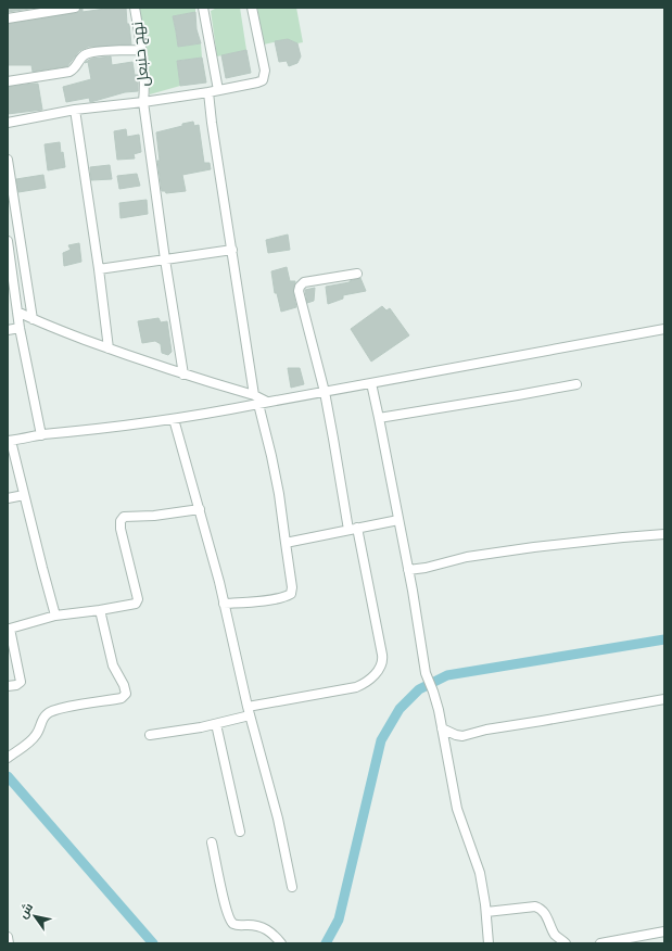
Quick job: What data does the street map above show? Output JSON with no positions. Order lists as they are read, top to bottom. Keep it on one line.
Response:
{"streets":{"street":["نهج حنبعل"]},"north":"top left"}
